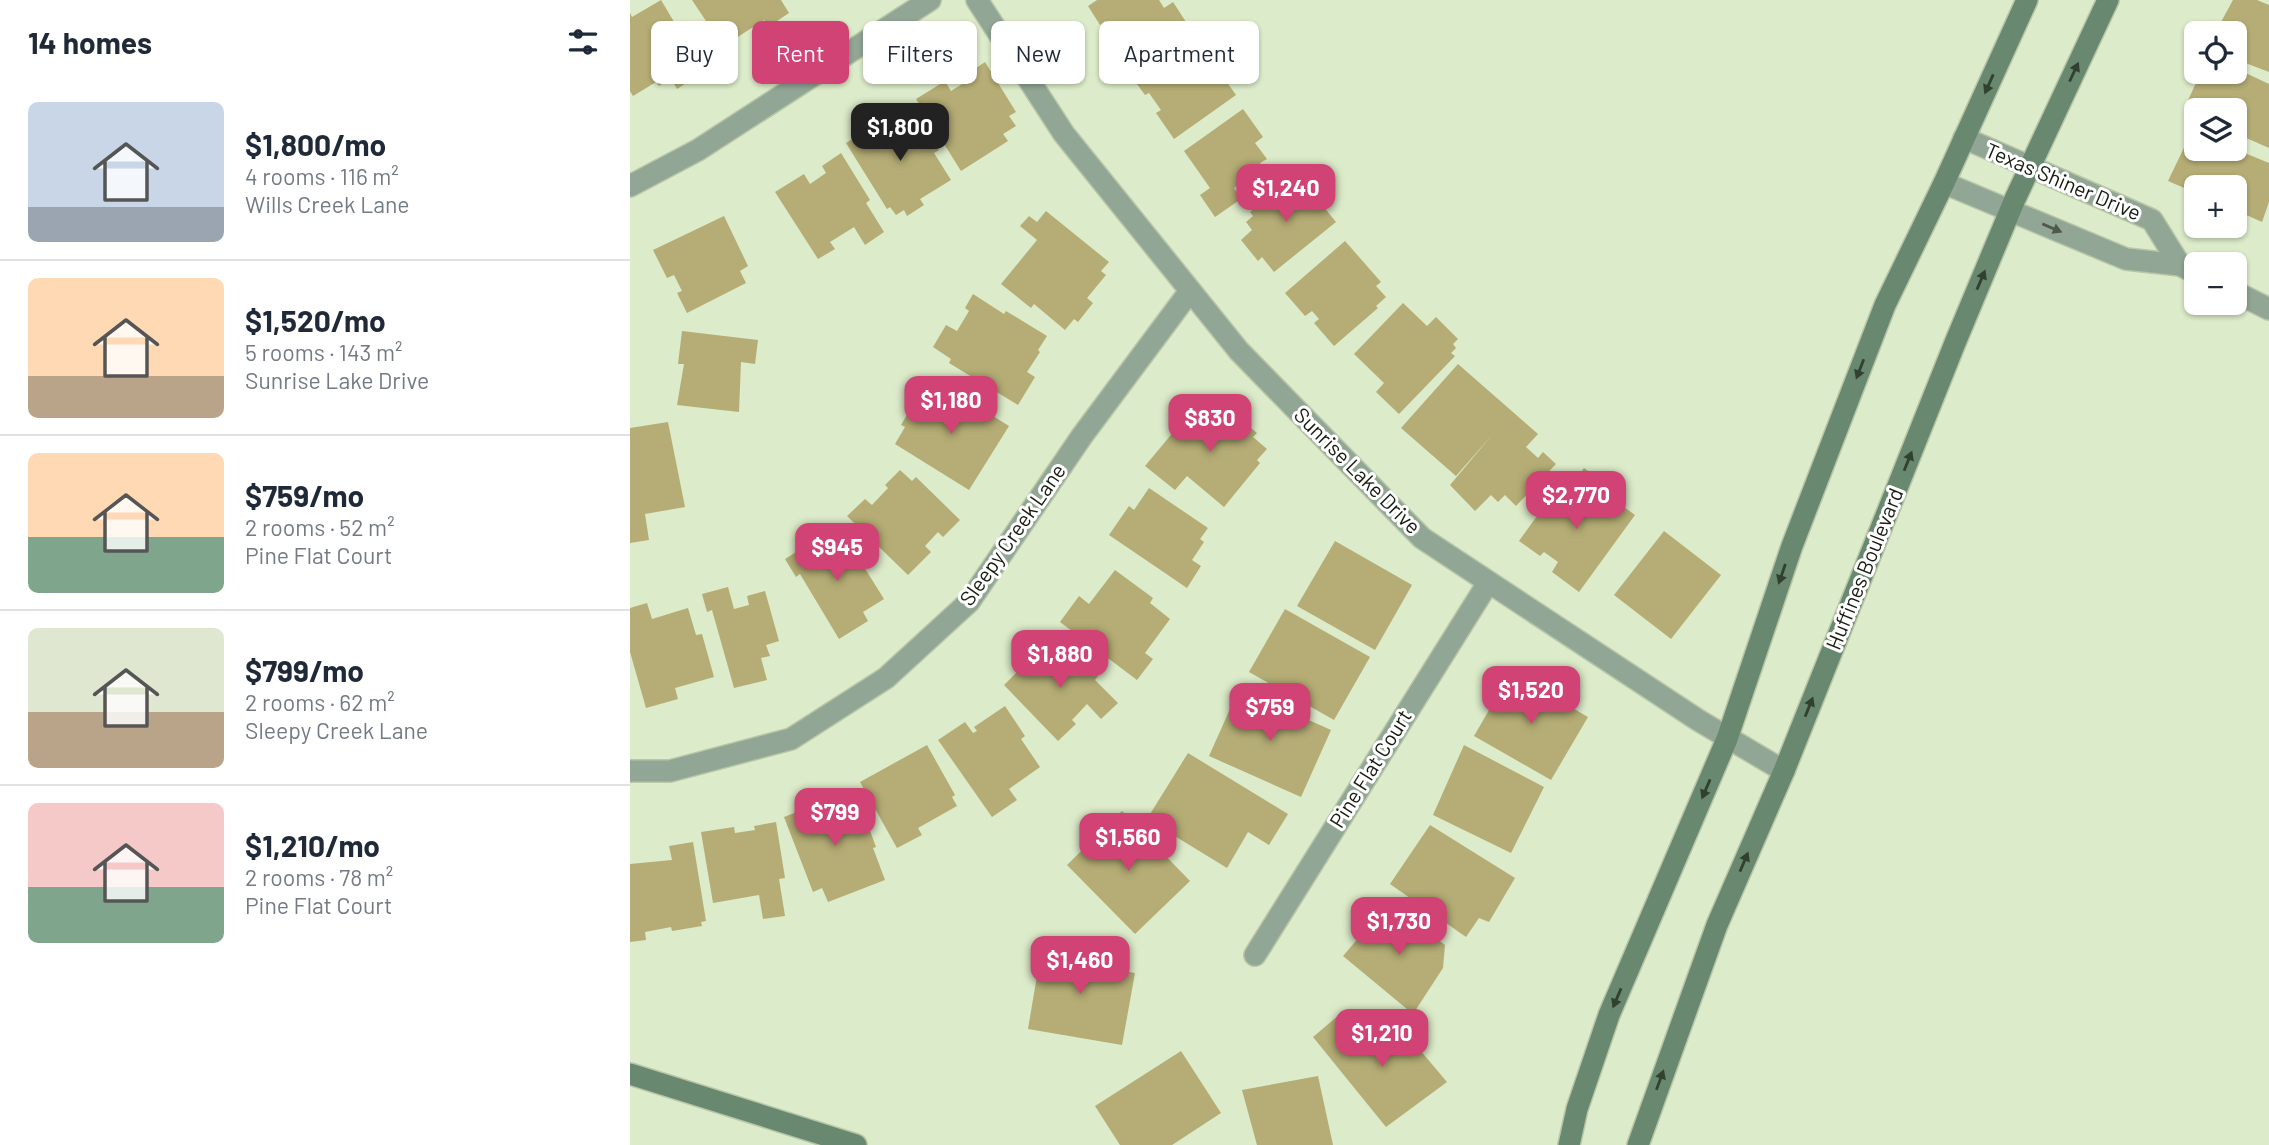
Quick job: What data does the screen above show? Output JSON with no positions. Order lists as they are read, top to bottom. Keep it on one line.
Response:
{"streets":{"main road":["Huffines Boulevard"],"street":["Texas Shiner Drive","Sunrise Lake Drive","Sleepy Creek Lane","Pine Flat Court"]},"crossings":[["Texas Shiner Drive","Huffines Boulevard"],["Sunrise Lake Drive","Sleepy Creek Lane"],["Sunrise Lake Drive","Huffines Boulevard"],["Sunrise Lake Drive","Pine Flat Court"]],"page":{"heading":"14 homes","map_buttons":["+","−"],"chip":["Buy","Rent","Filters","New","Apartment"],"list":[{"name":"$1,800/mo","note":"4 rooms · 116 m² · Wills Creek Lane"},{"name":"$1,520/mo","note":"5 rooms · 143 m² · Sunrise Lake Drive"},{"name":"$759/mo","note":"2 rooms · 52 m² · Pine Flat Court"},{"name":"$799/mo","note":"2 rooms · 62 m² · Sleepy Creek Lane"},{"name":"$1,210/mo","note":"2 rooms · 78 m² · Pine Flat Court"}],"price":["$1,800","$1,240","$1,180","$830","$2,770","$945","$1,880","$1,520","$759","$799","$1,560","$1,730","$1,460","$1,210"]}}
